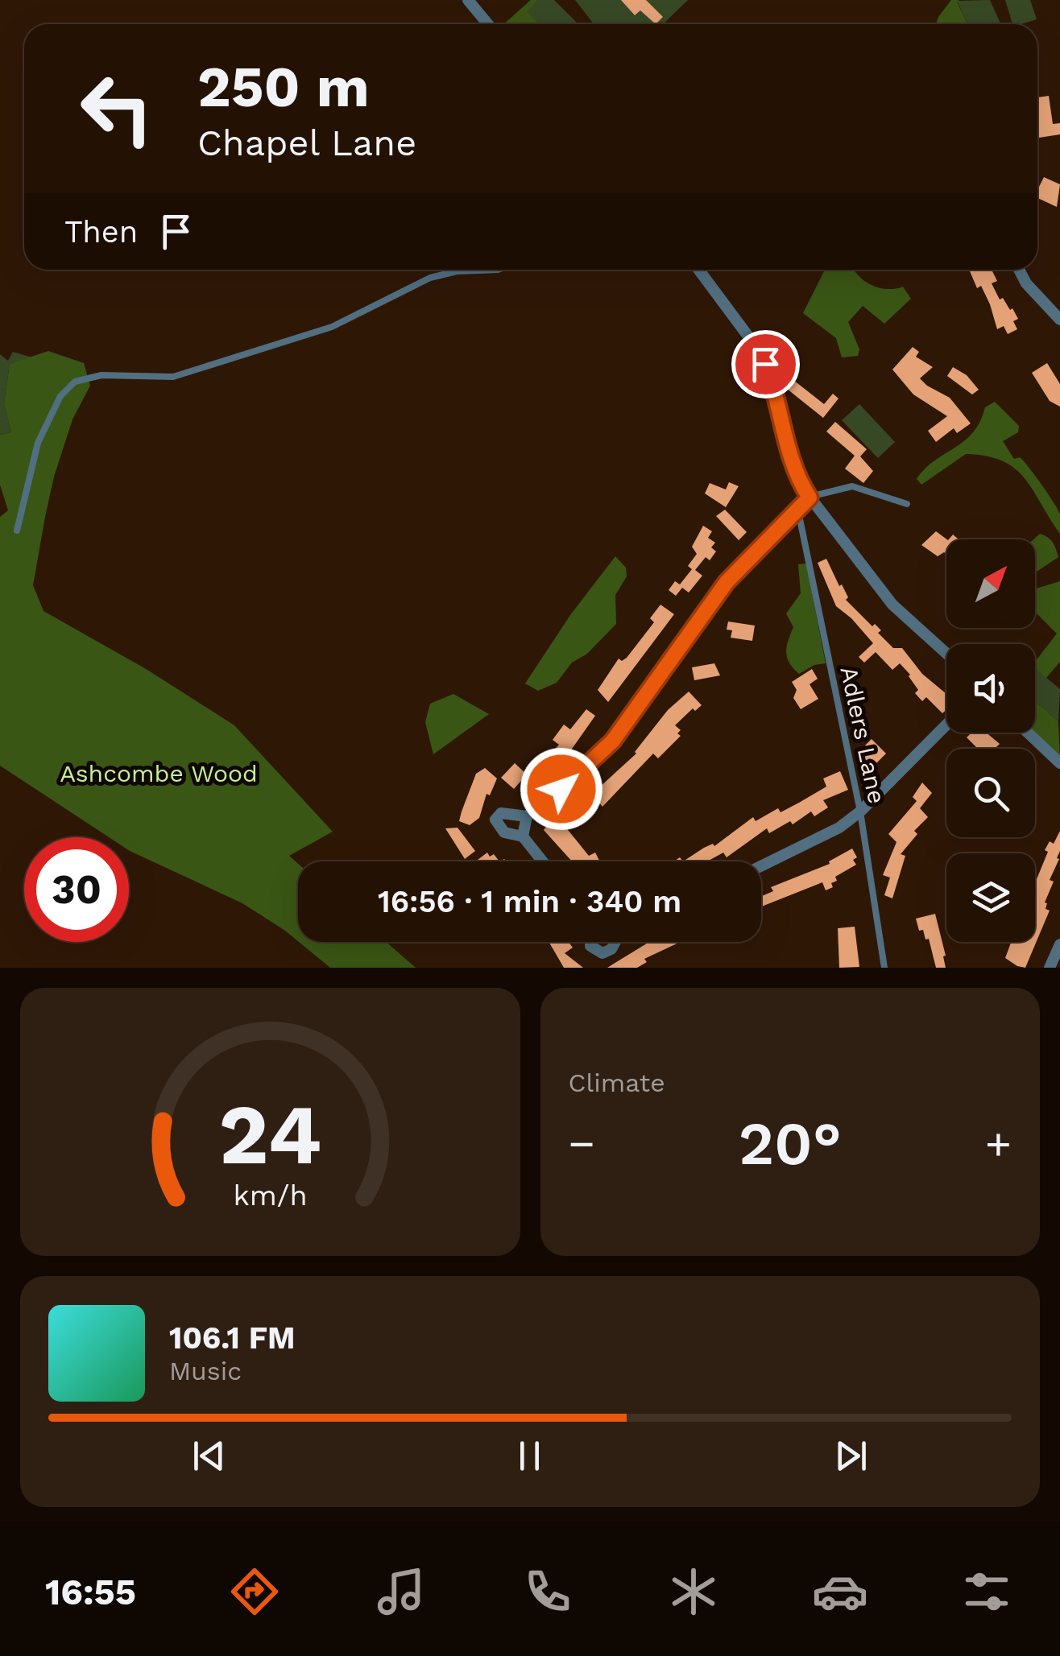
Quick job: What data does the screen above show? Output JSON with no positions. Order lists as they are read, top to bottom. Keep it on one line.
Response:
{"streets":{"lane":["Adlers Lane"]},"parks":["Ashcombe Wood"],"north":"top right","page":{"turn":["250 m","Chapel Lane"],"then":"Then","limit":"30","trip":"16:56 · 1 min · 340 m","tile":"Climate","heat":["−","20°","+"],"song":["106.1 FM","Music"],"tabs":"16:55","gauge":["24","km/h"]}}
